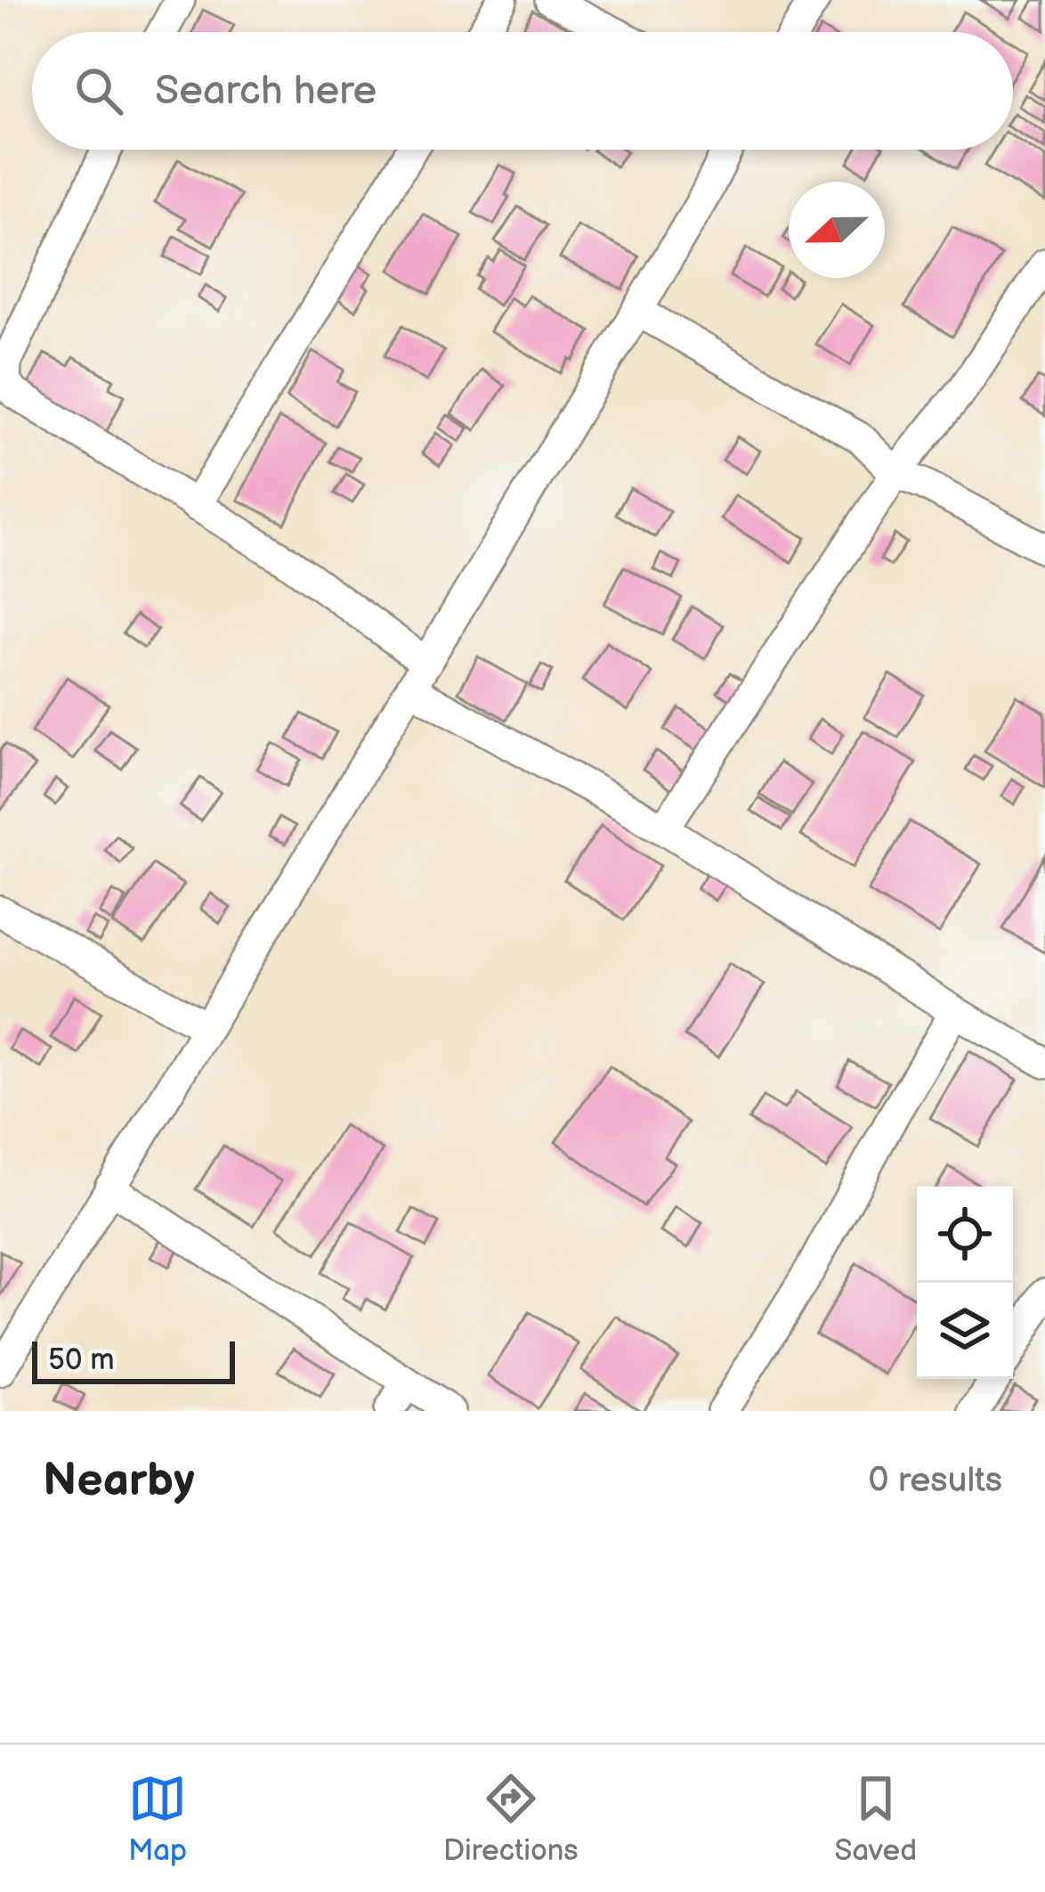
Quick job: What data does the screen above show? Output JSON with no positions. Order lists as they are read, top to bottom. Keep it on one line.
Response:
{"scale_bar":"50 m","north":"left","page":{"search":"Search here","scale":"50 m","heading":["Nearby","0 results"],"nav":["Map","Directions","Saved"]}}
